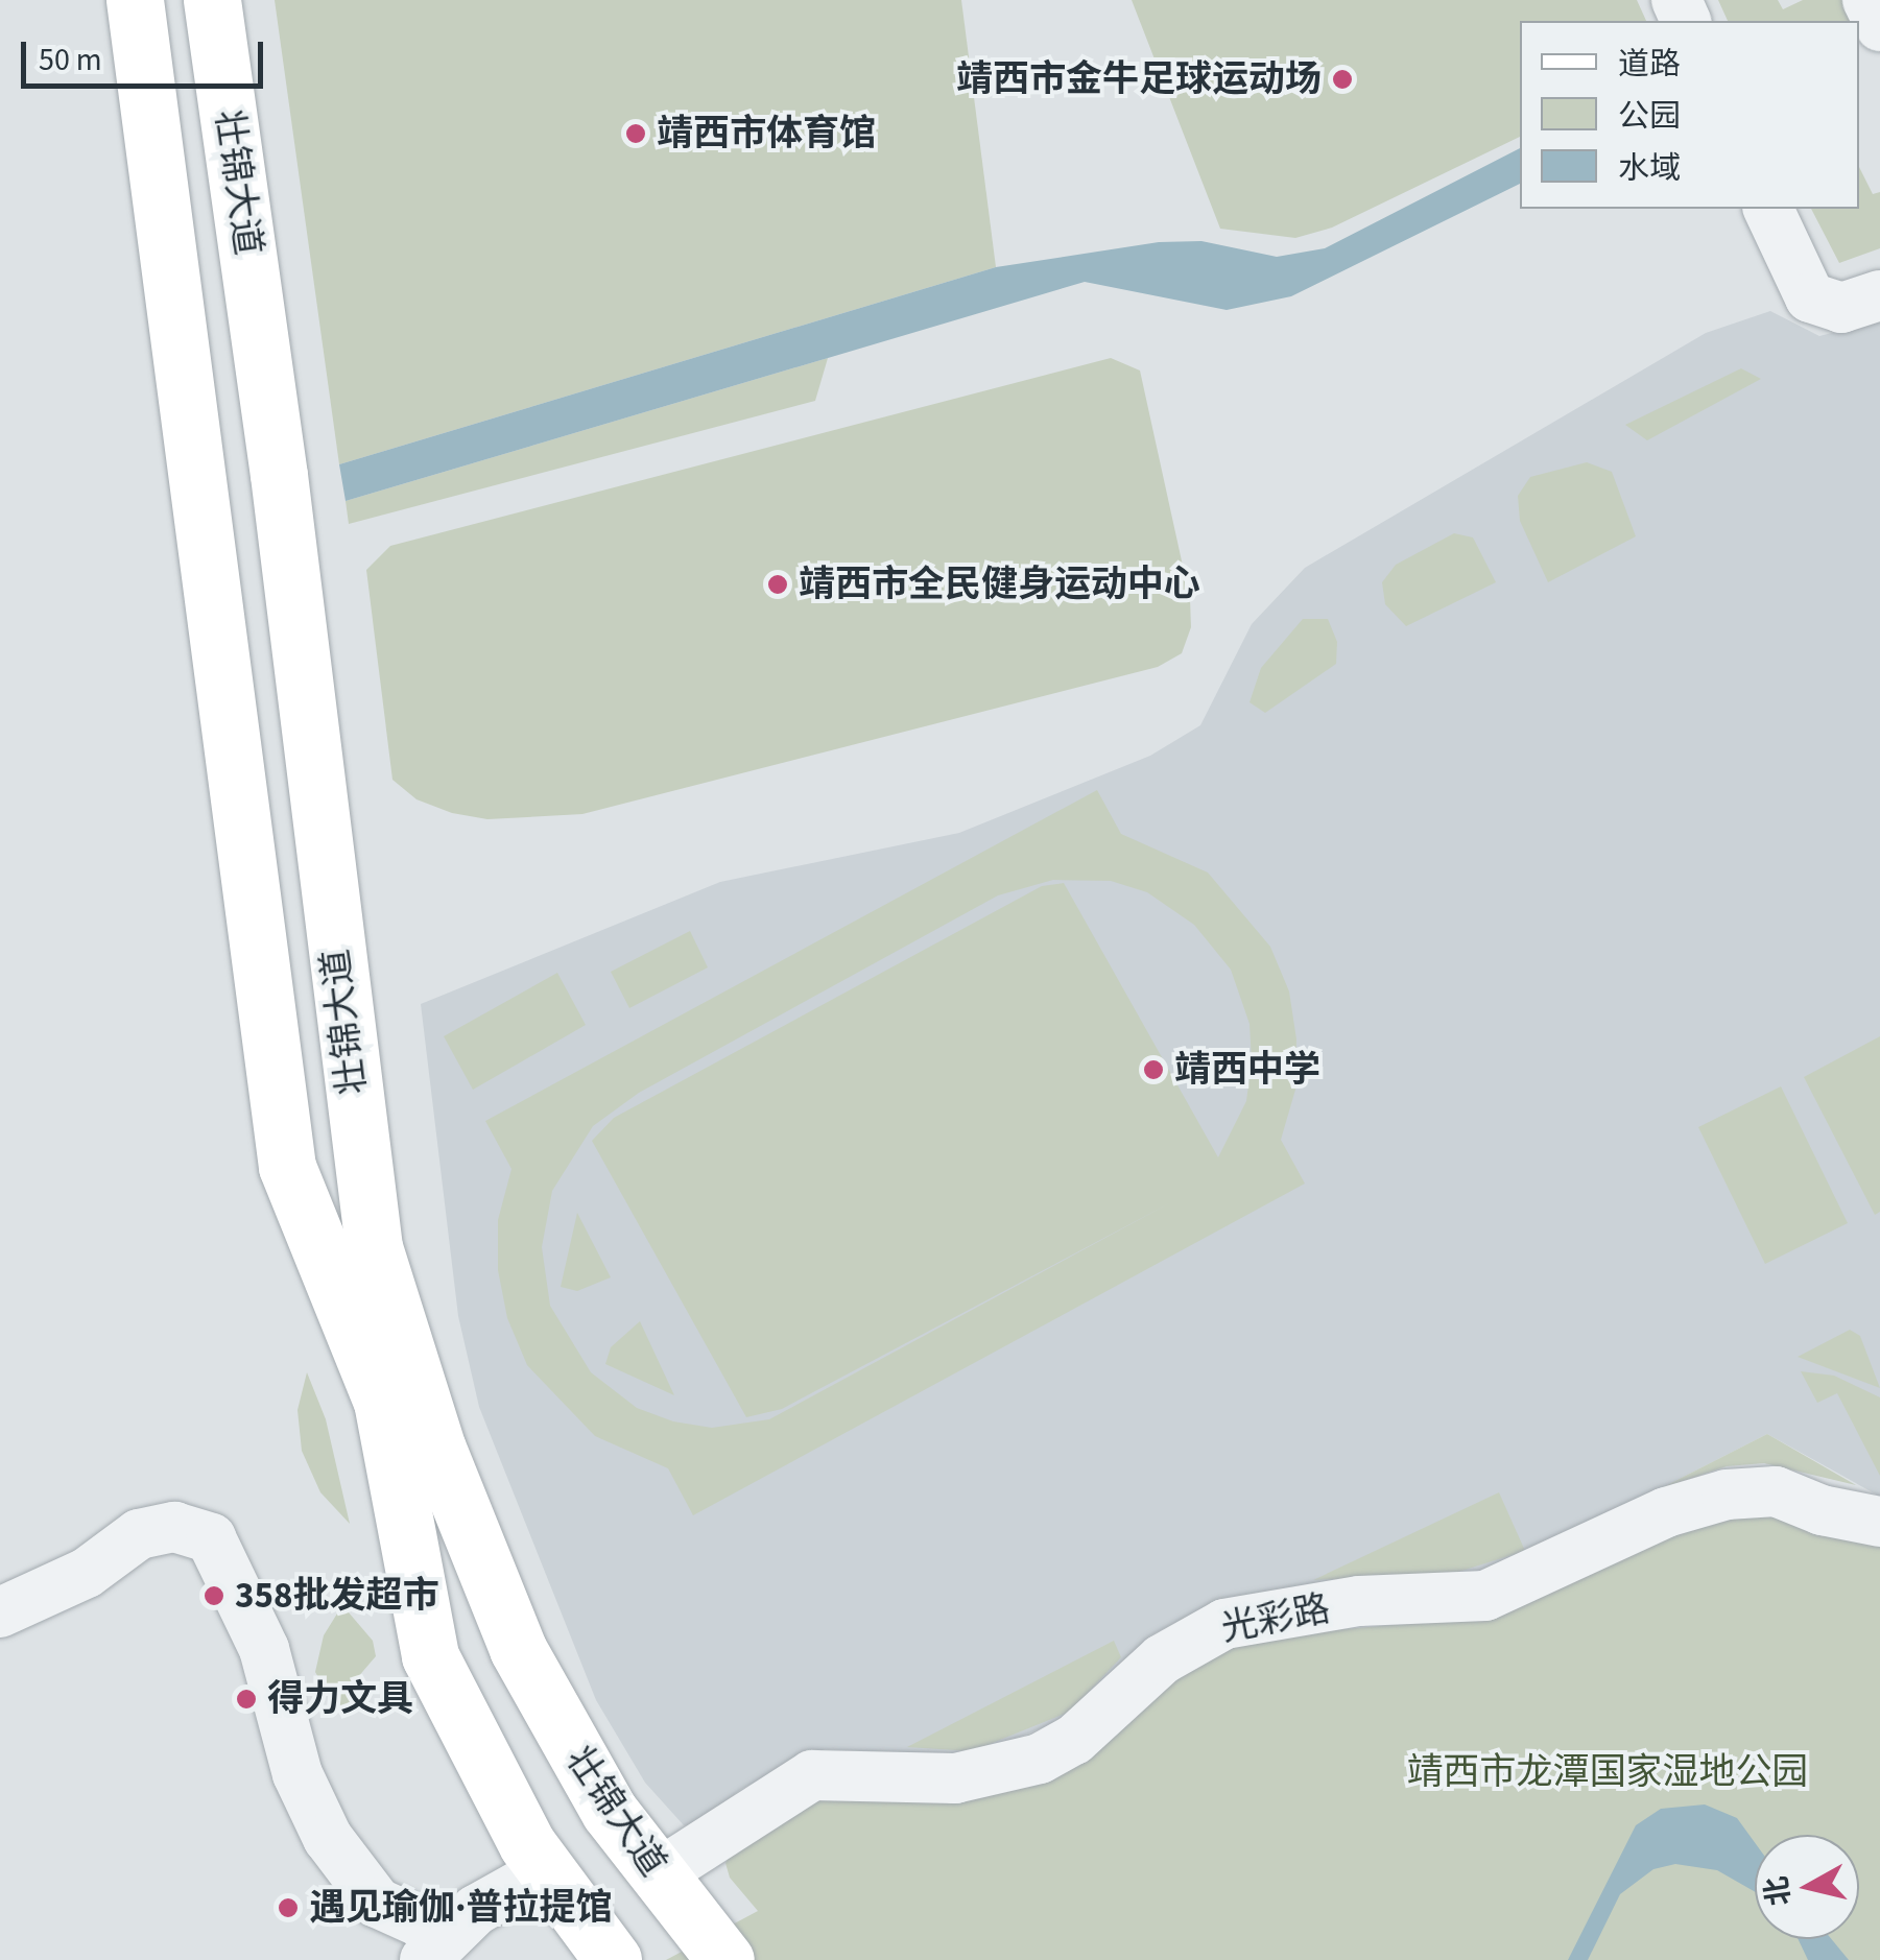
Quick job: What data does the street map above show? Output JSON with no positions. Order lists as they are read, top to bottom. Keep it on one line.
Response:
{"streets":{"main road":["壮锦大道"],"street":["光彩路"]},"crossings":[["壮锦大道","光彩路"]],"parks":["靖西市龙潭国家湿地公园"],"places":["靖西市金牛足球运动场","靖西市体育馆","靖西市全民健身运动中心","靖西中学","358批发超市","得力文具","遇见瑜伽·普拉提馆"],"legend":["道路","公园","水域"],"scale_bar":"50 m","north":"left"}
